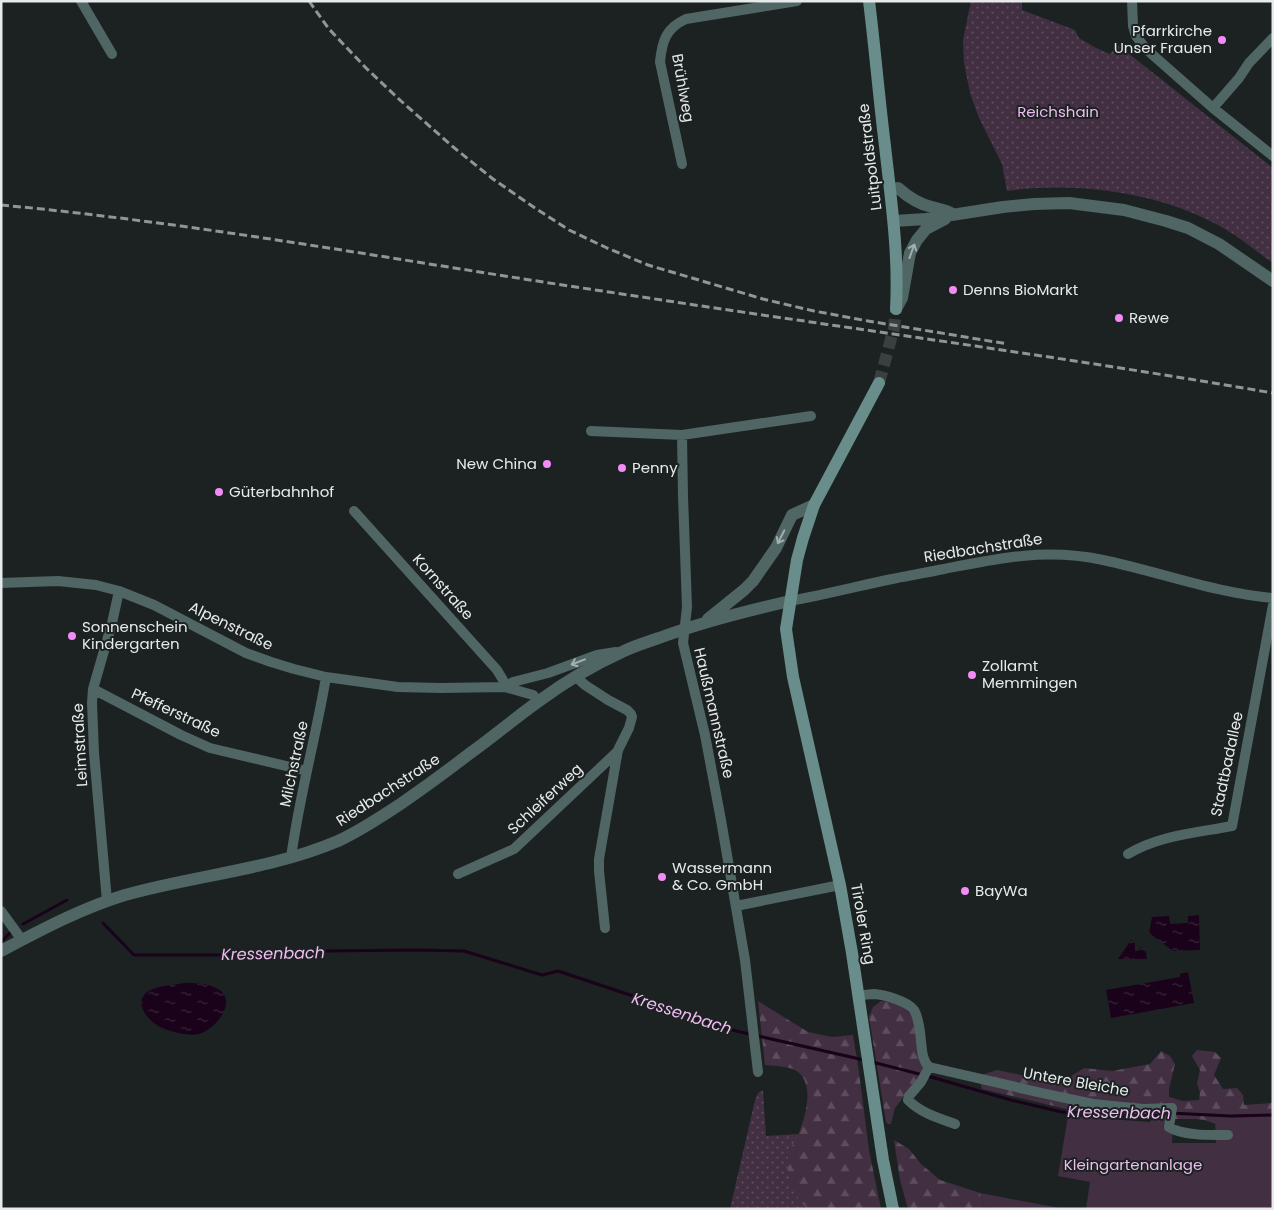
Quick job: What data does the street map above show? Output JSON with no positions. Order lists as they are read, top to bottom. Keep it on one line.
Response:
{"streets":{"main road":["Luitpoldstraße","Tiroler Ring"],"street":["Brühlweg","Riedbachstraße","Kornstraße","Alpenstraße","Pfefferstraße","Haußmannstraße","Leimstraße","Milchstraße","Stadtbadallee","Schleiferweg","Untere Bleiche"]},"crossings":[["Riedbachstraße","Kornstraße"],["Riedbachstraße","Alpenstraße"],["Riedbachstraße","Haußmannstraße"],["Riedbachstraße","Leimstraße"],["Riedbachstraße","Milchstraße"],["Riedbachstraße","Schleiferweg"],["Riedbachstraße","Tiroler Ring"],["Kornstraße","Alpenstraße"],["Alpenstraße","Leimstraße"],["Alpenstraße","Milchstraße"],["Pfefferstraße","Leimstraße"],["Pfefferstraße","Milchstraße"]],"water":["Kressenbach"],"parks":["Reichshain","Kleingartenanlage"],"places":["Pfarrkirche Unser Frauen","Denns BioMarkt","Rewe","New China","Penny","Güterbahnhof","Sonnenschein Kindergarten","Zollamt Memmingen","Wassermann & Co. GmbH","BayWa"]}
